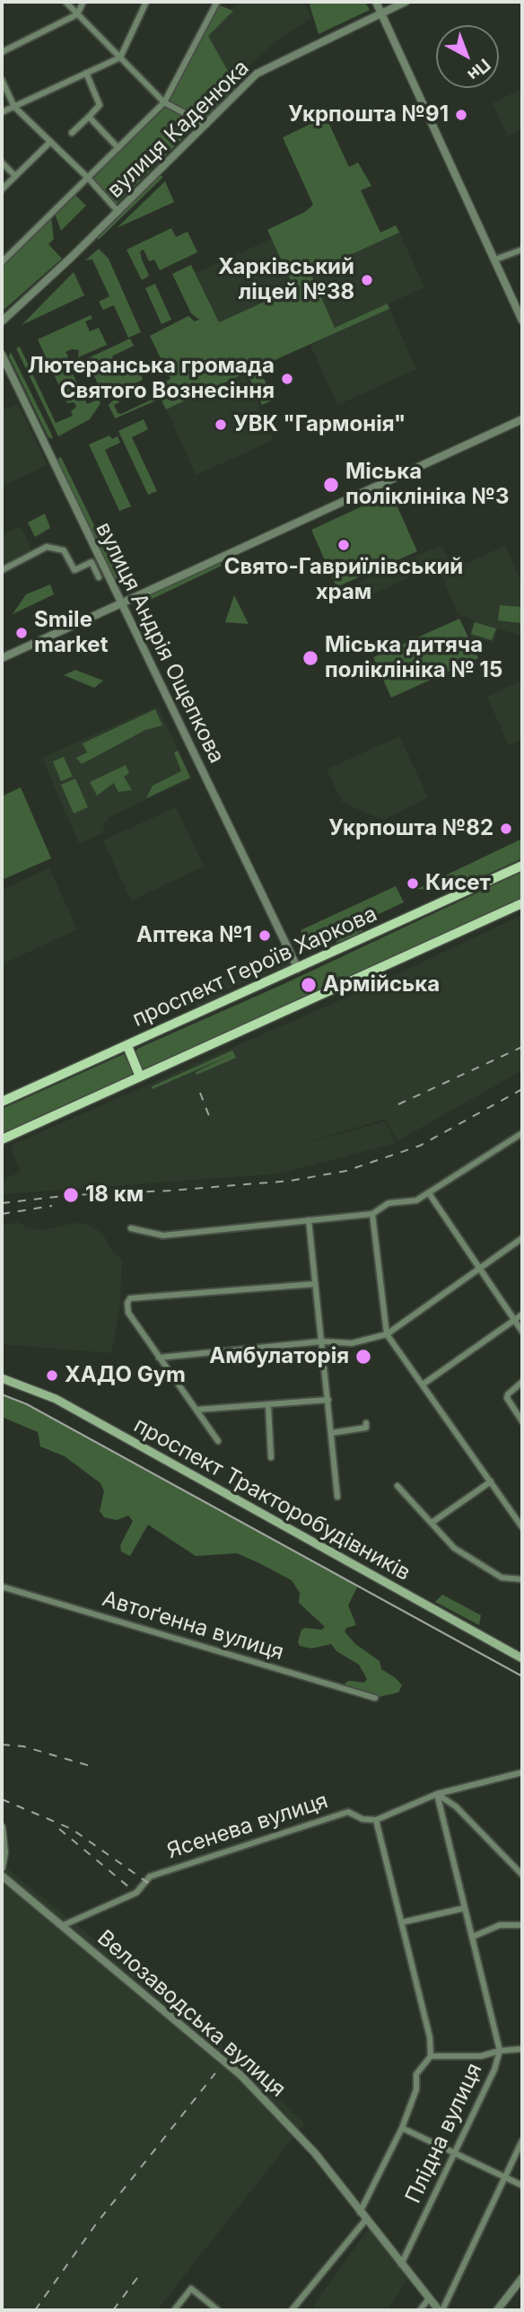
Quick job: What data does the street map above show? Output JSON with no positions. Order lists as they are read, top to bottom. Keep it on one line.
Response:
{"streets":{"main road":["проспект Героїв Харкова","проспект Тракторобудівників"],"street":["вулиця Каденюка","вулиця Андрія Ощепкова","Автоґенна вулиця","Ясенева вулиця","Велозаводська вулиця","Плідна вулиця"]},"crossings":[["вулиця Андрія Ощепкова","проспект Героїв Харкова"],["Ясенева вулиця","Велозаводська вулиця"],["Велозаводська вулиця","Плідна вулиця"]],"places":["Укрпошта №91","Харківський ліцей №38","Лютеранська громада Святого Вознесіння","УВК \"Гармонія\"","Міська поліклініка №3","Свято-Гавриїлівський храм","Smile market","Міська дитяча поліклініка № 15","Укрпошта №82","Кисет","Аптека №1","Армійська","18 км","Амбулаторія","ХАДО Gym"],"north":"bottom right"}
